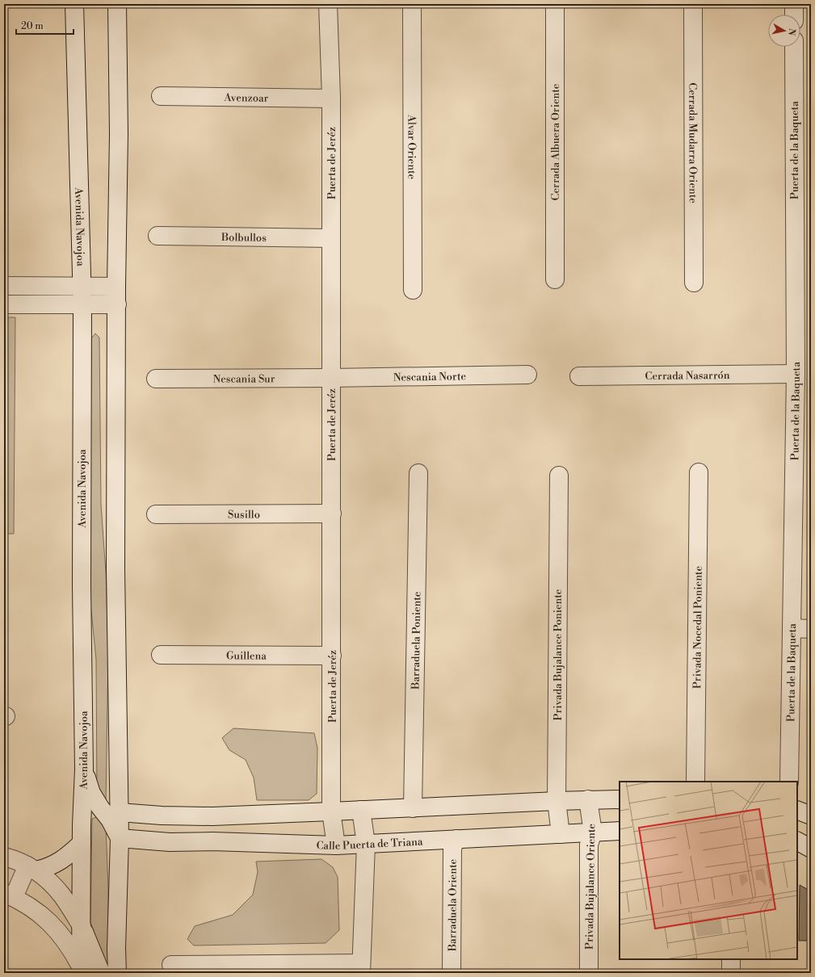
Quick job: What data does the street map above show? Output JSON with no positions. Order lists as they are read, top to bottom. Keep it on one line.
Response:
{"streets":{"street":["Avenzoar","Cerrada Albuera Oriente","Cerrada Mudarra Oriente","Alvar Oriente","Puerta de la Baqueta","Puerta de Jeréz","Avenida Navojoa","Bolbullos","Cerrada Nasarrón","Nescania Norte","Nescania Sur","Susillo","Privada Nocedal Poniente","Barraduela Poniente","Guillena","Privada Bujalance Poniente","Calle Puerta de Triana","Privada Bujalance Oriente","Barraduela Oriente"]},"crossings":[["Avenzoar","Puerta de Jeréz"],["Puerta de la Baqueta","Cerrada Nasarrón"],["Puerta de Jeréz","Bolbullos"],["Puerta de Jeréz","Nescania Norte"],["Puerta de Jeréz","Nescania Sur"],["Puerta de Jeréz","Susillo"],["Puerta de Jeréz","Guillena"],["Puerta de Jeréz","Calle Puerta de Triana"],["Nescania Norte","Nescania Sur"],["Privada Bujalance Poniente","Calle Puerta de Triana"],["Calle Puerta de Triana","Privada Bujalance Oriente"],["Calle Puerta de Triana","Barraduela Oriente"]],"scale_bar":"20 m","north":"right"}
